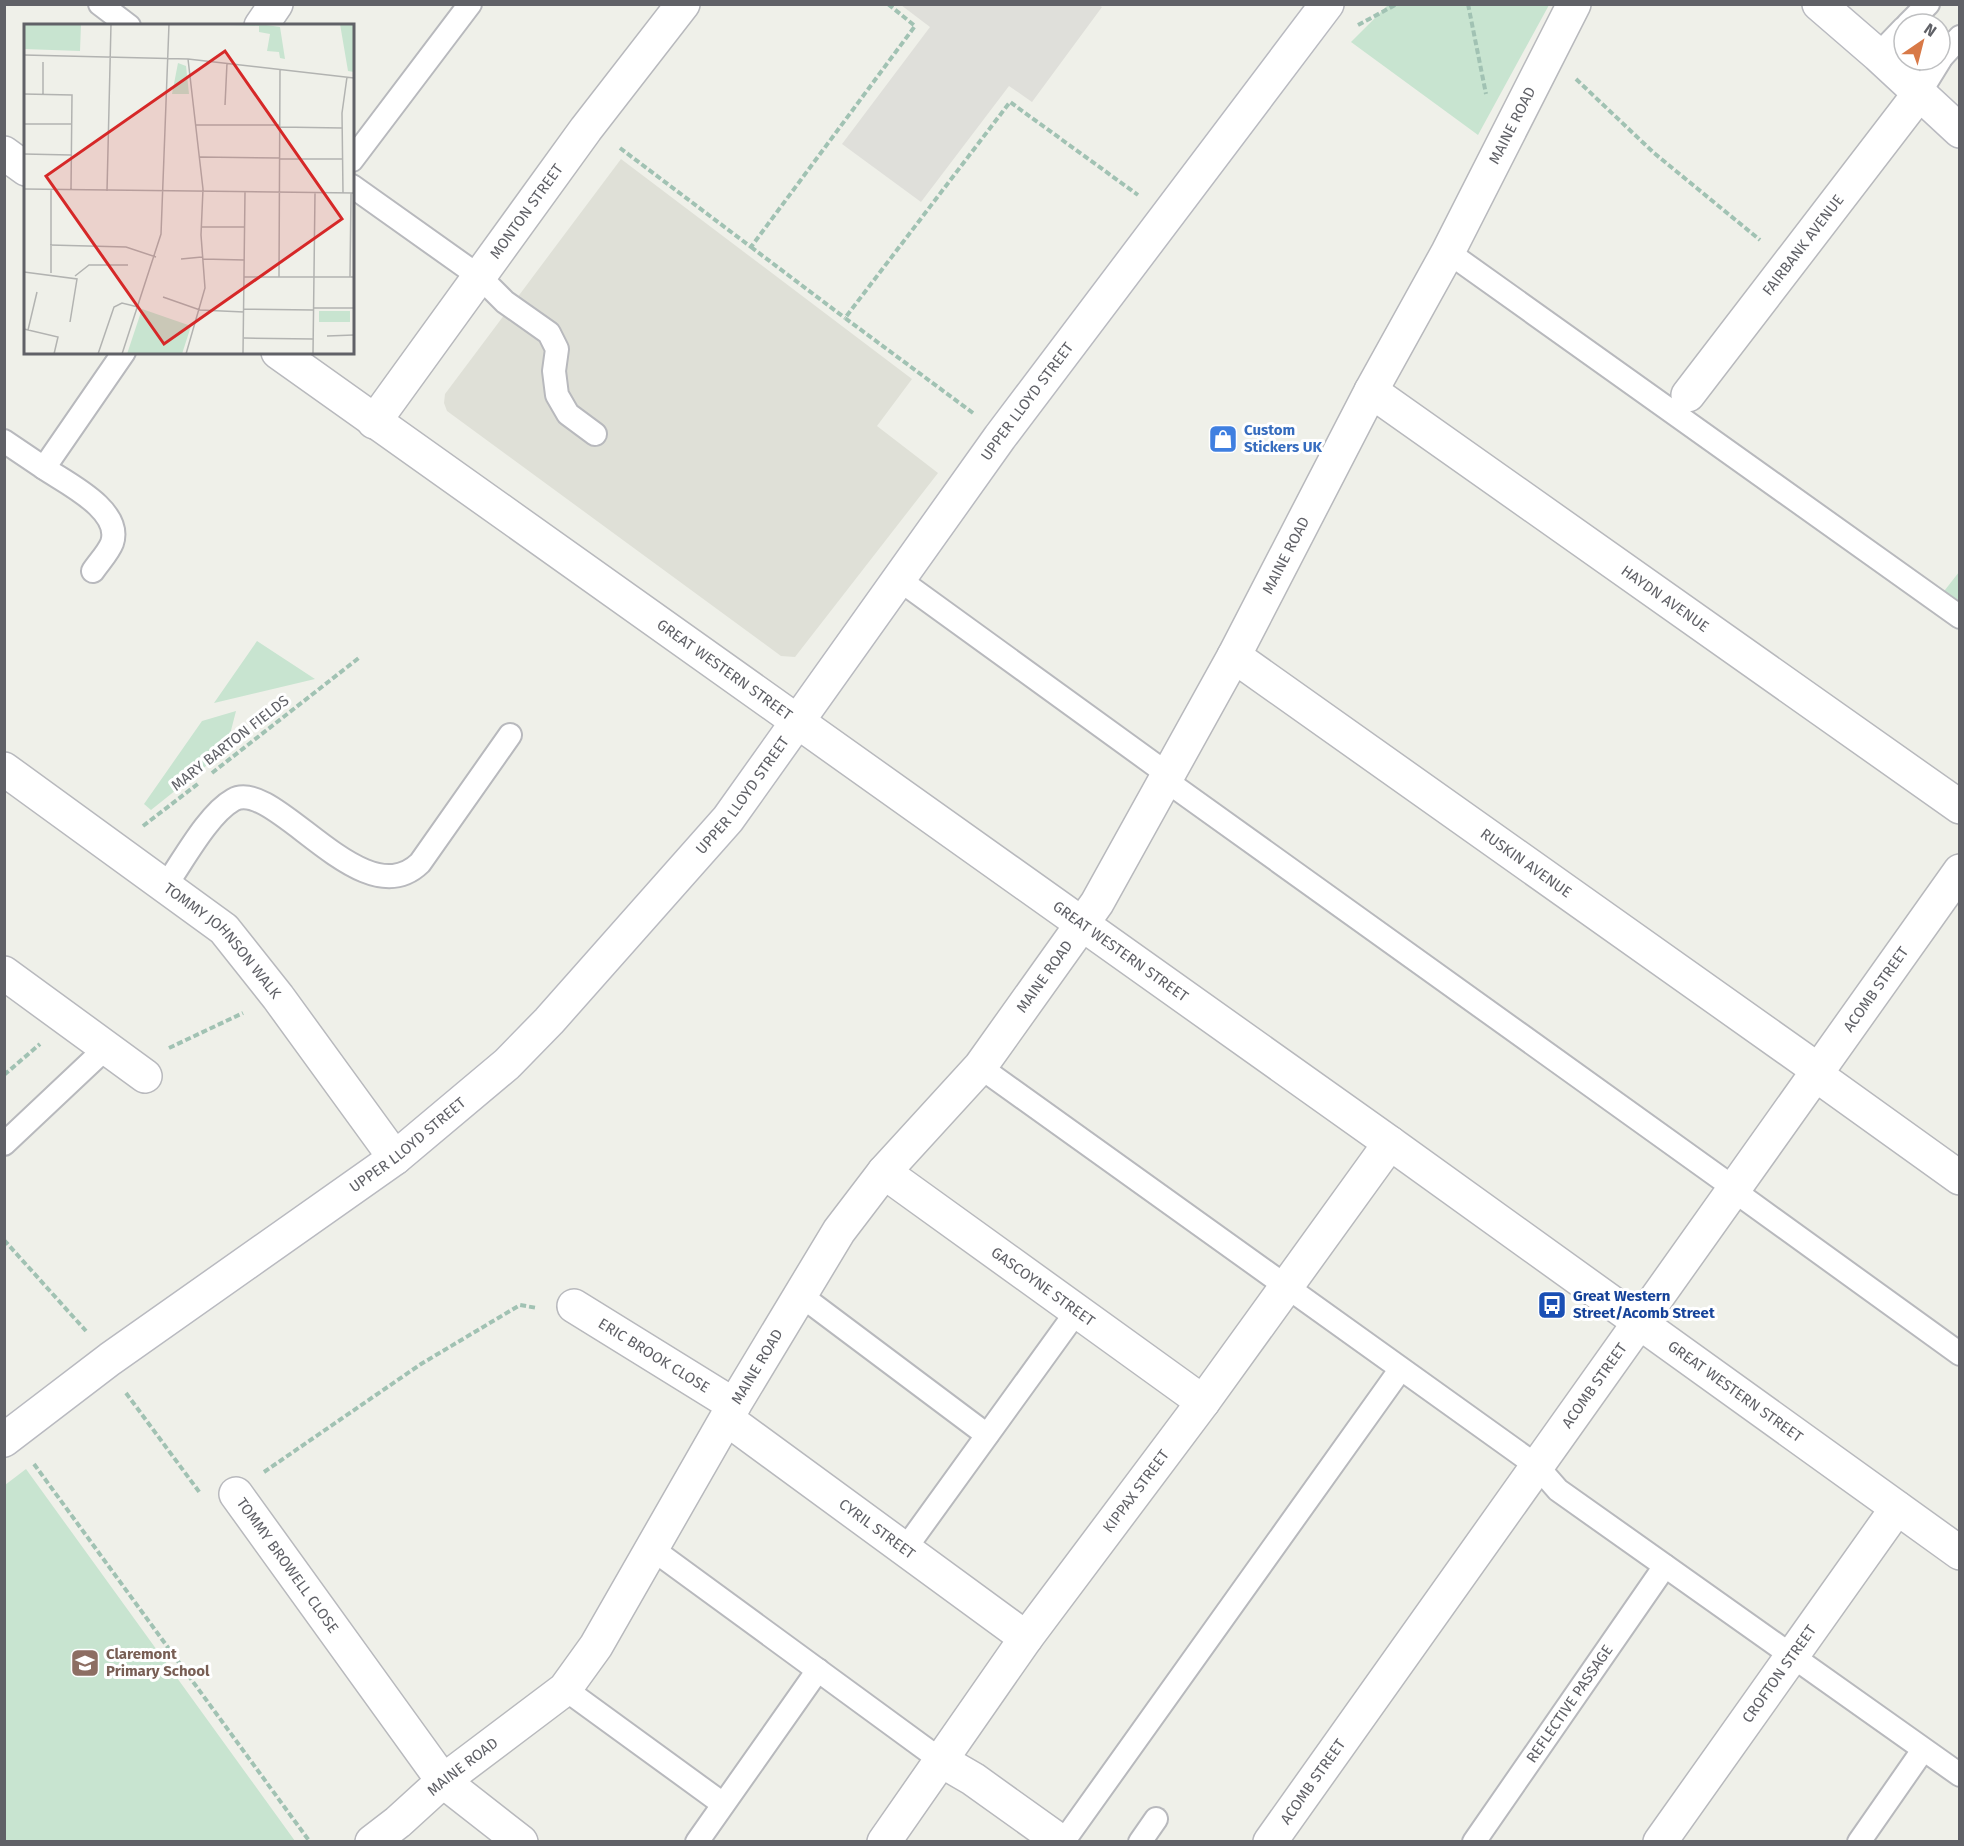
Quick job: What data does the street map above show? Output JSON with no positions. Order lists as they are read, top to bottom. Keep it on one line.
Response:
{"streets":{"street":["MAINE ROAD","MONTON STREET","FAIRBANK AVENUE","UPPER LLOYD STREET","HAYDN AVENUE","GREAT WESTERN STREET","RUSKIN AVENUE","TOMMY JOHNSON WALK","ACOMB STREET","GASCOYNE STREET","ERIC BROOK CLOSE","KIPPAX STREET","CYRIL STREET","TOMMY BROWELL CLOSE","CROFTON STREET"],"lane":["REFLECTIVE PASSAGE"],"path":["MARY BARTON FIELDS"]},"crossings":[["MAINE ROAD","HAYDN AVENUE"],["MAINE ROAD","GREAT WESTERN STREET"],["MAINE ROAD","RUSKIN AVENUE"],["MAINE ROAD","GASCOYNE STREET"],["MAINE ROAD","ERIC BROOK CLOSE"],["MAINE ROAD","CYRIL STREET"],["MAINE ROAD","TOMMY BROWELL CLOSE"],["MONTON STREET","GREAT WESTERN STREET"],["UPPER LLOYD STREET","GREAT WESTERN STREET"],["UPPER LLOYD STREET","TOMMY JOHNSON WALK"],["UPPER LLOYD STREET","TOMMY BROWELL CLOSE"],["GREAT WESTERN STREET","ACOMB STREET"],["GREAT WESTERN STREET","KIPPAX STREET"],["GREAT WESTERN STREET","CROFTON STREET"],["MARY BARTON FIELDS","TOMMY JOHNSON WALK"],["RUSKIN AVENUE","ACOMB STREET"],["GASCOYNE STREET","KIPPAX STREET"],["ERIC BROOK CLOSE","CYRIL STREET"],["KIPPAX STREET","CYRIL STREET"]],"places":{"shop":["Custom Stickers UK"],"bus stop":["Great Western Street/Acomb Street"],"school or university":["Claremont Primary School"]},"north":"top right"}
